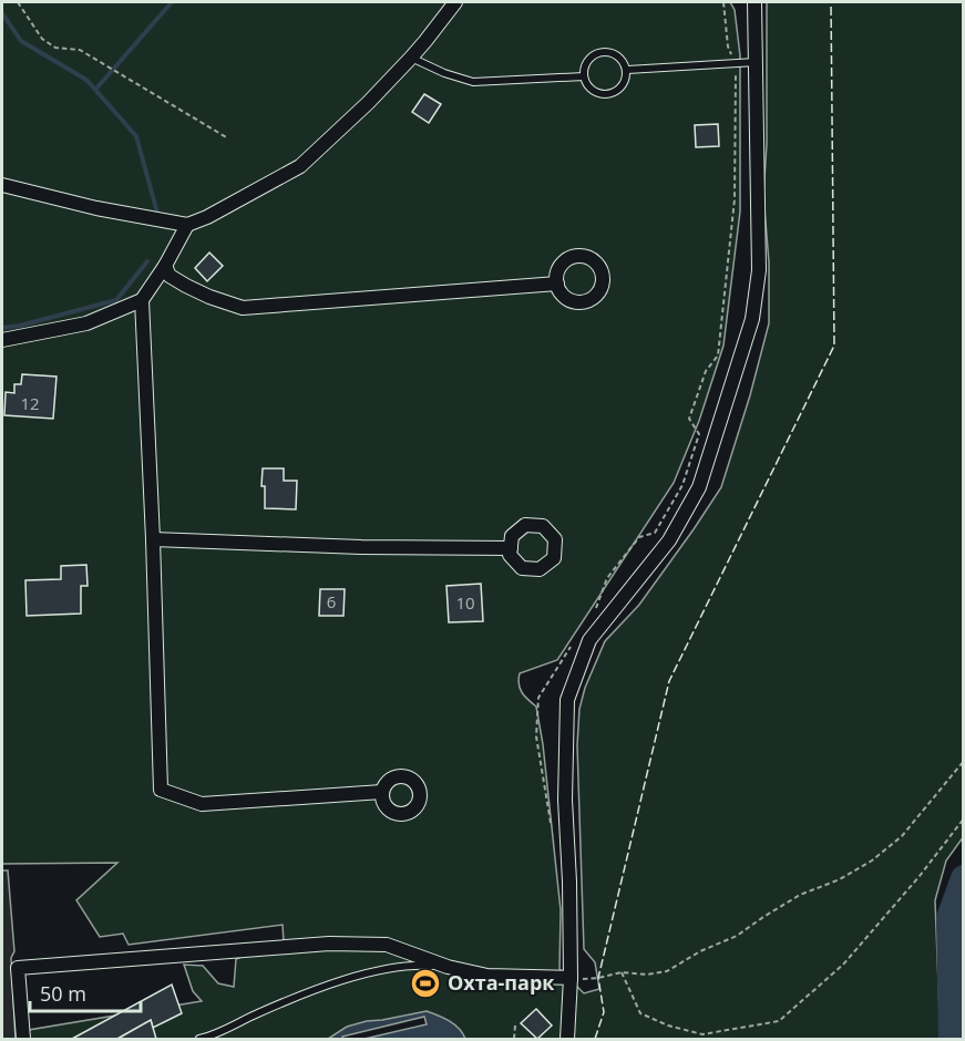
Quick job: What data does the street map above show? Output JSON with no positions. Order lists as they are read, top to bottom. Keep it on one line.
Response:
{"places":{"sports":["Охта-парк"]},"house_numbers":["12","6","10"],"scale_bar":"50 m"}
